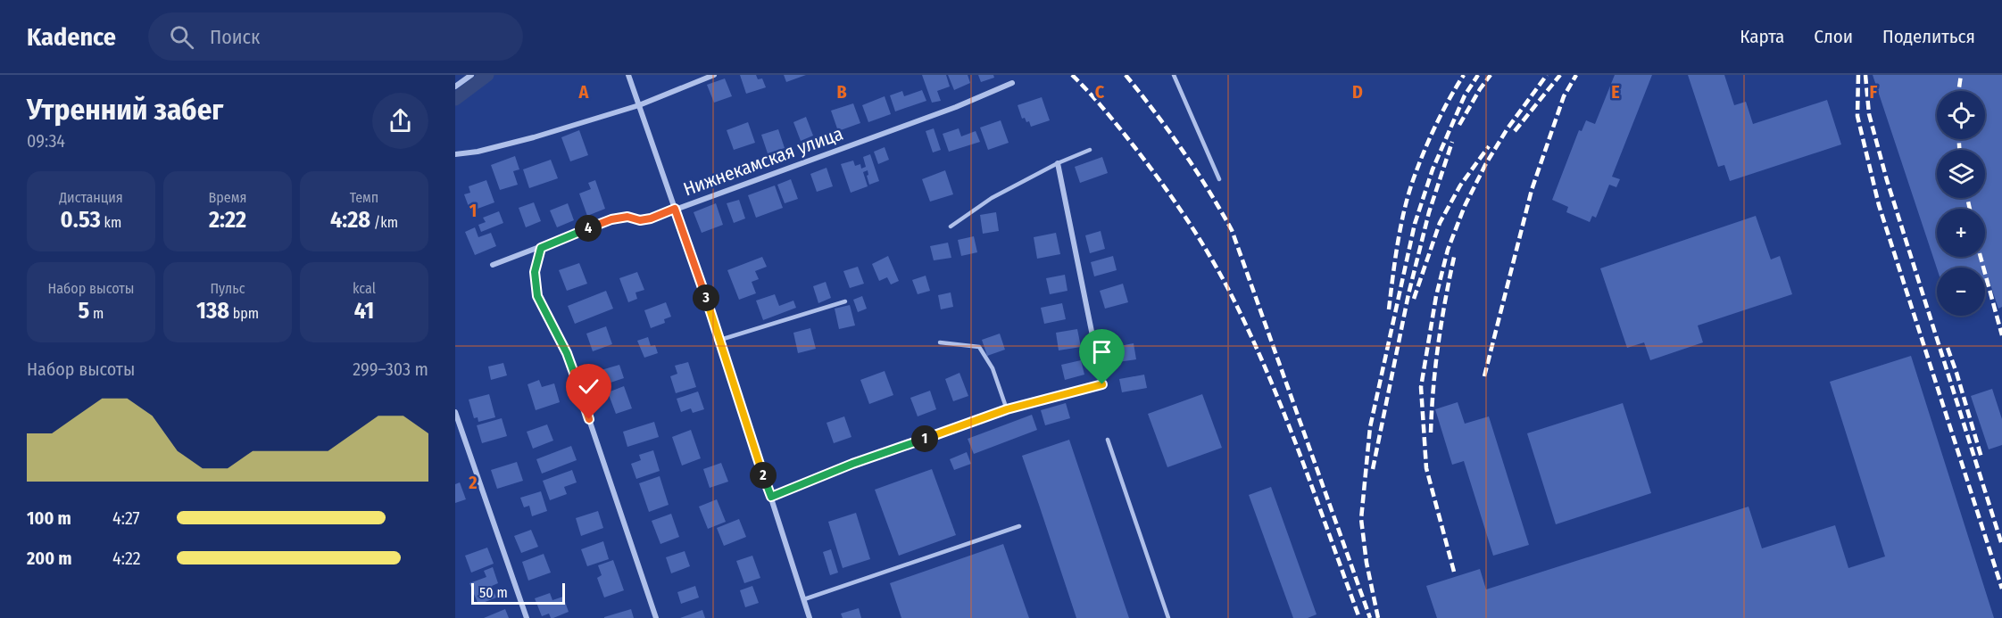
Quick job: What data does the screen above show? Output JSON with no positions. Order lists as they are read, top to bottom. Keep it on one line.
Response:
{"streets":{"street":["Нижнекамская улица"]},"scale_bar":"50 m","page":{"header":"Kadence","search":"Поиск","nav":["Карта","Слои","Поделиться"],"heading":["Утренний забег","09:34"],"map_buttons":["+","−"],"stats":[["Дистанция","0.53 km"],["Время","2:22"],["Темп","4:28 /km"],["Набор высоты","5 m"],["Пульс","138 bpm"],["kcal","41"]],"pins":["4","3","1","2"],"chart":["Набор высоты","299–303 m"],"list":[{"name":"100 m","note":"4:27"},{"name":"200 m","note":"4:22"}],"scale":"50 m"},"grid":{"columns":["A","B","C","D","E","F"],"rows":["1","2"]}}
